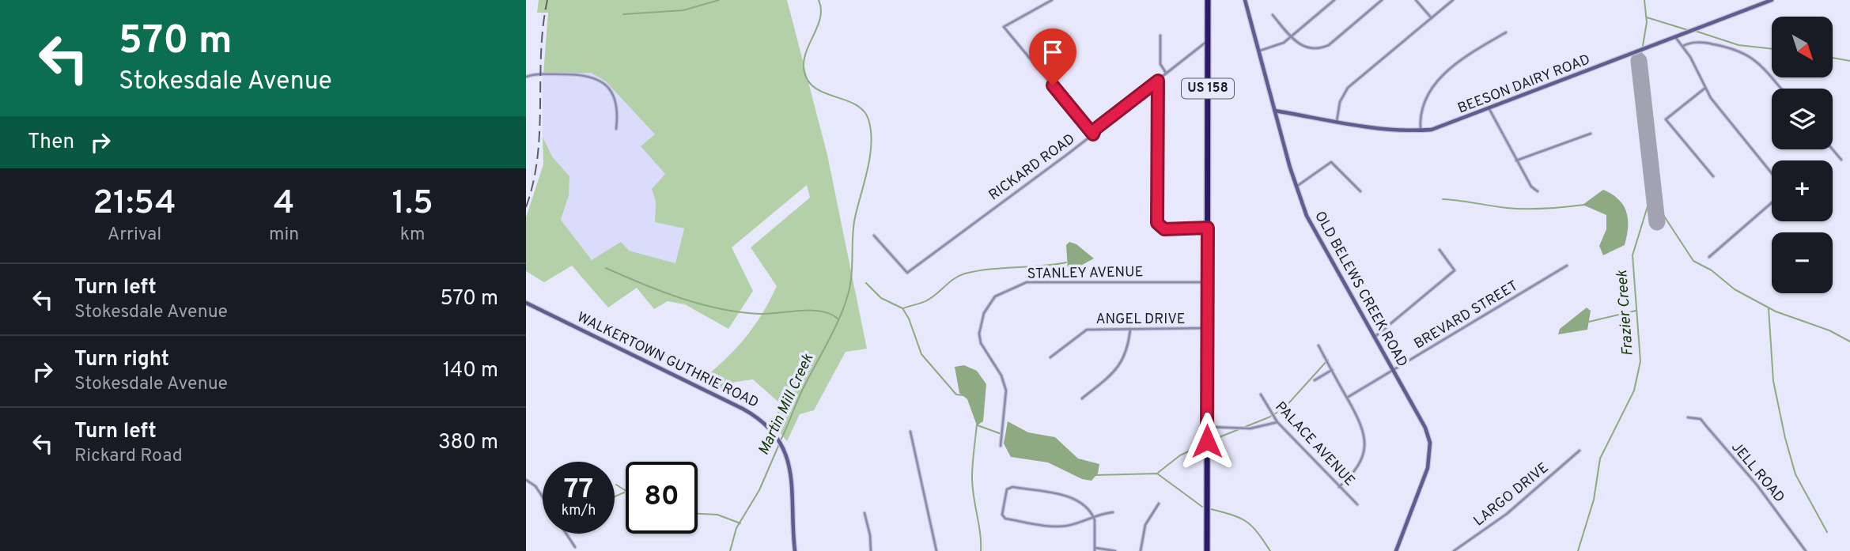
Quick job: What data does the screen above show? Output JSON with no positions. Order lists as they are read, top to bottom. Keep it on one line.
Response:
{"streets":{"highway":["US 158"],"street":["BEESON DAIRY ROAD","RICKARD ROAD","STANLEY AVENUE","OLD BELEWS CREEK ROAD","BREVARD STREET","ANGEL DRIVE","WALKERTOWN GUTHRIE ROAD","PALACE AVENUE","JELL ROAD","LARGO DRIVE"]},"crossings":[["BEESON DAIRY ROAD","OLD BELEWS CREEK ROAD"],["US 158","RICKARD ROAD"],["US 158","STANLEY AVENUE"],["US 158","ANGEL DRIVE"],["OLD BELEWS CREEK ROAD","BREVARD STREET"]],"water":["Frazier Creek","Martin Mill Creek"],"north":"bottom right","page":{"turn":["570 m","Stokesdale Avenue"],"map_buttons":["+","−"],"then":"Then","eta":["21:54","Arrival","4","min","1.5","km"],"list":[{"name":"Turn left","note":"Stokesdale Avenue","value":"570 m"},{"name":"Turn right","note":"Stokesdale Avenue","value":"140 m"},{"name":"Turn left","note":"Rickard Road","value":"380 m"}],"speed":"77 km/h","limit":"80"}}
